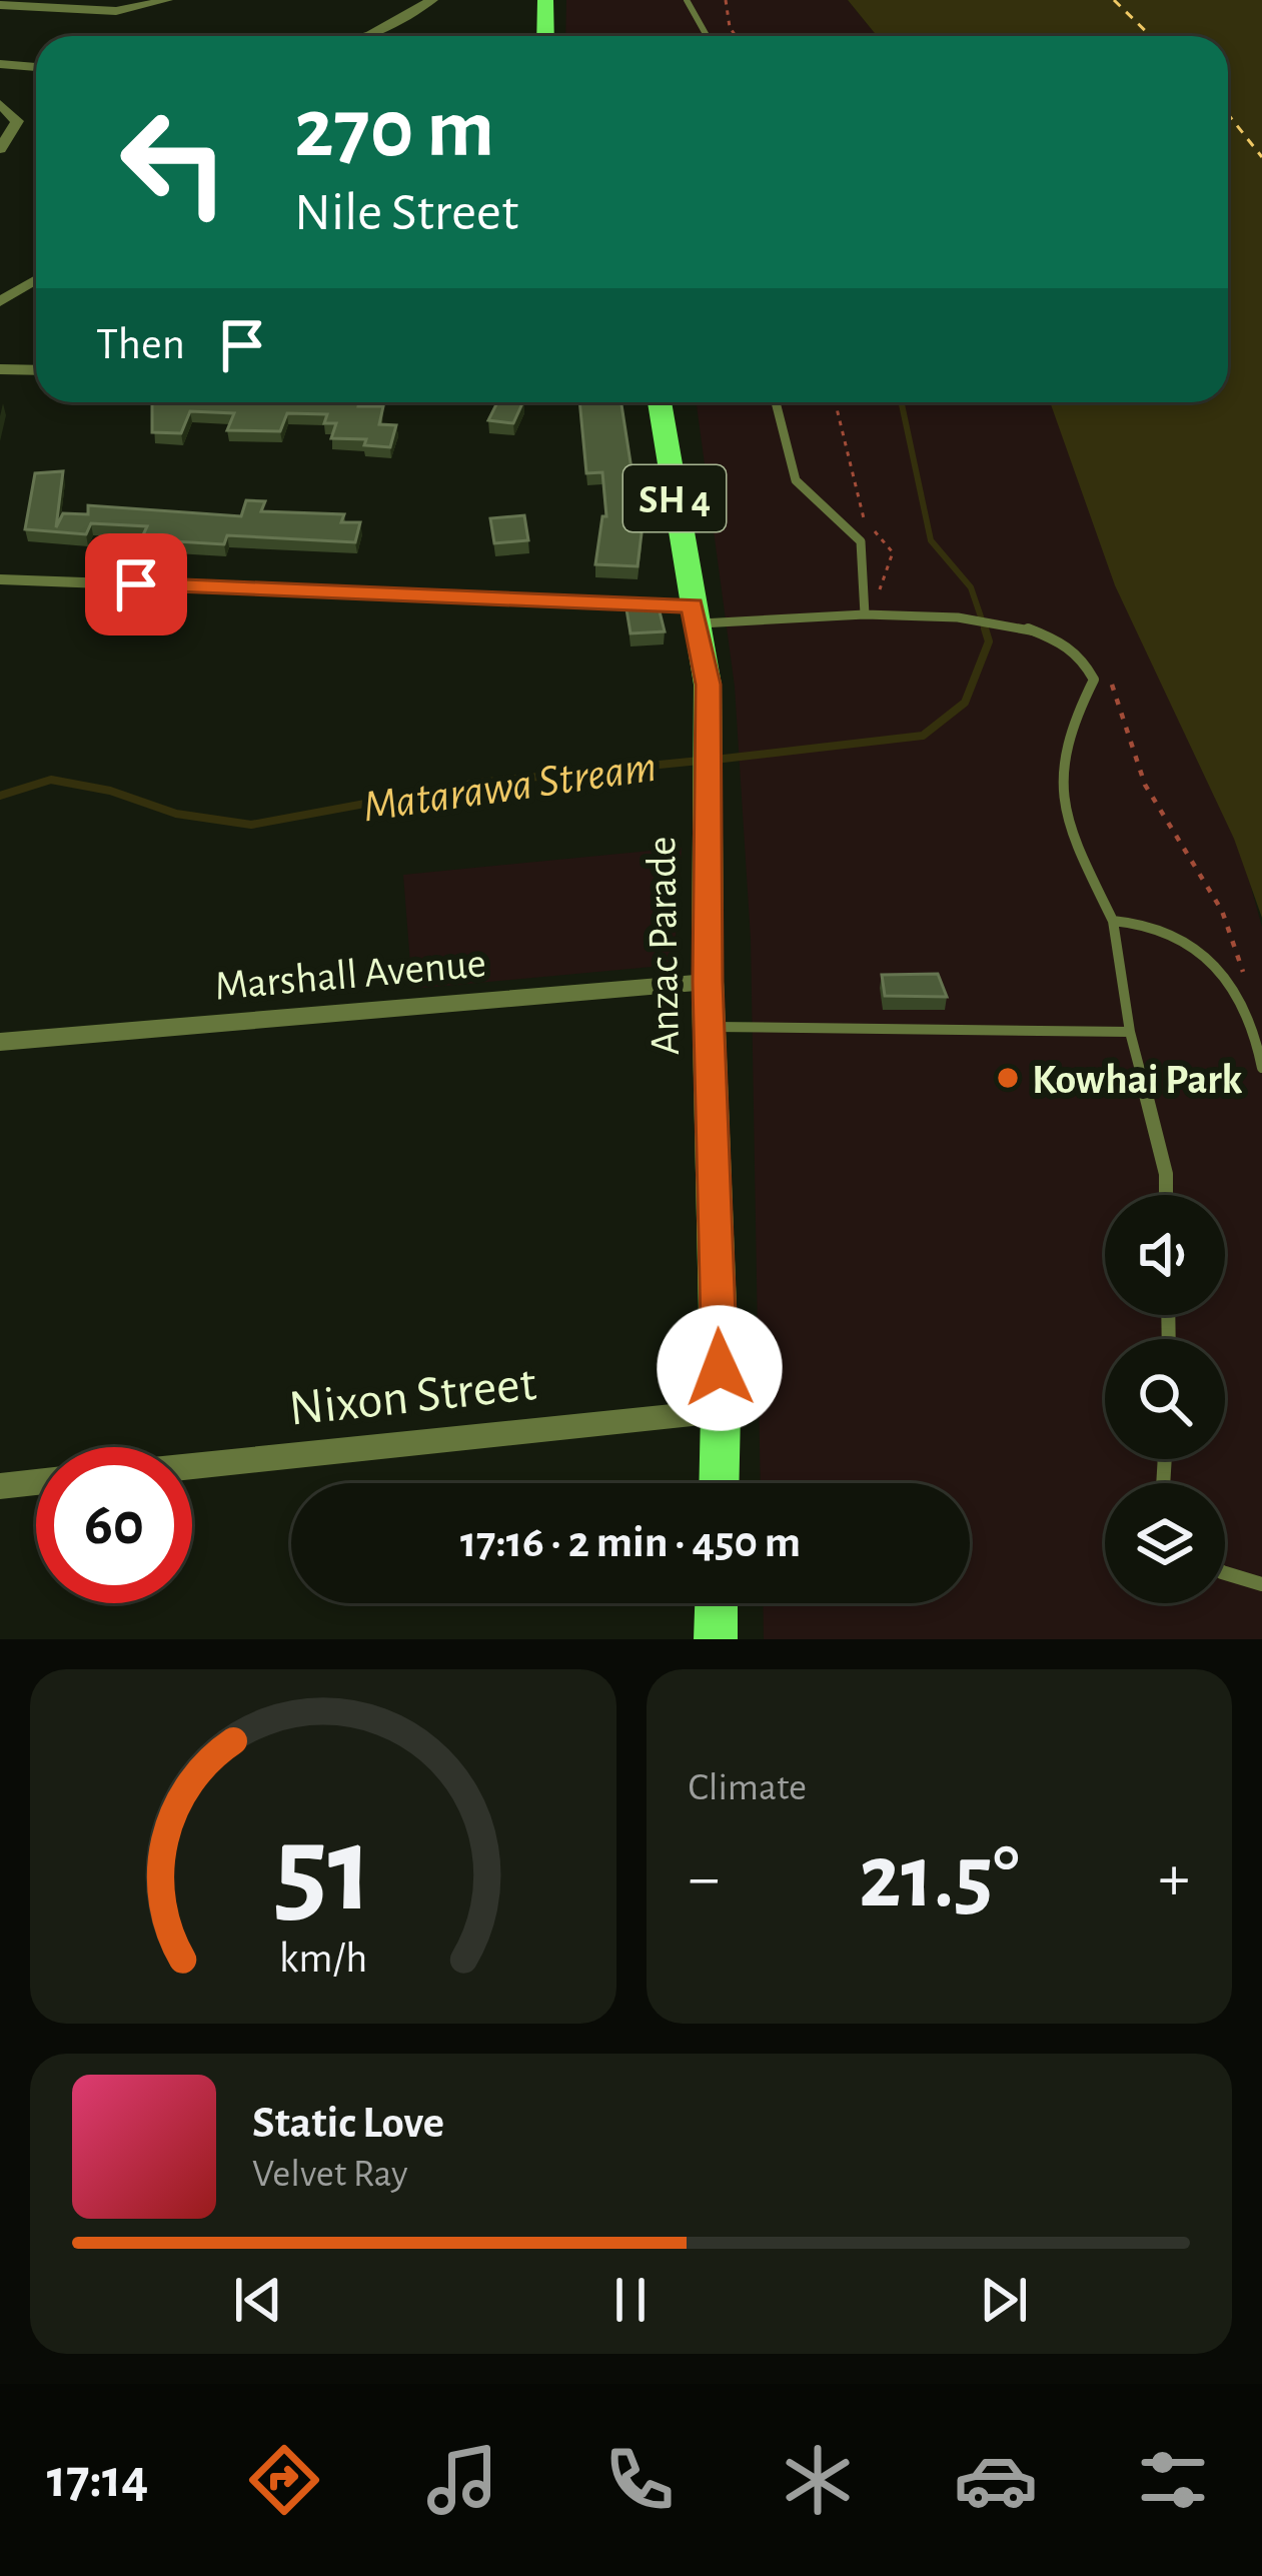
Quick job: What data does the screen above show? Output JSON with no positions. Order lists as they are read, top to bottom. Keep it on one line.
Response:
{"streets":{"main road":["SH 4","Anzac Parade"],"street":["Marshall Avenue","Nixon Street"]},"crossings":[["Anzac Parade","Marshall Avenue"],["Anzac Parade","Nixon Street"]],"water":["Matarawa Stream"],"places":["Kowhai Park"],"page":{"turn":["270 m","Nile Street"],"then":"Then","limit":"60","trip":"17:16 · 2 min · 450 m","tile":"Climate","heat":["−","21.5°","+"],"song":["Static Love","Velvet Ray"],"tabs":"17:14","gauge":["51","km/h"]}}
